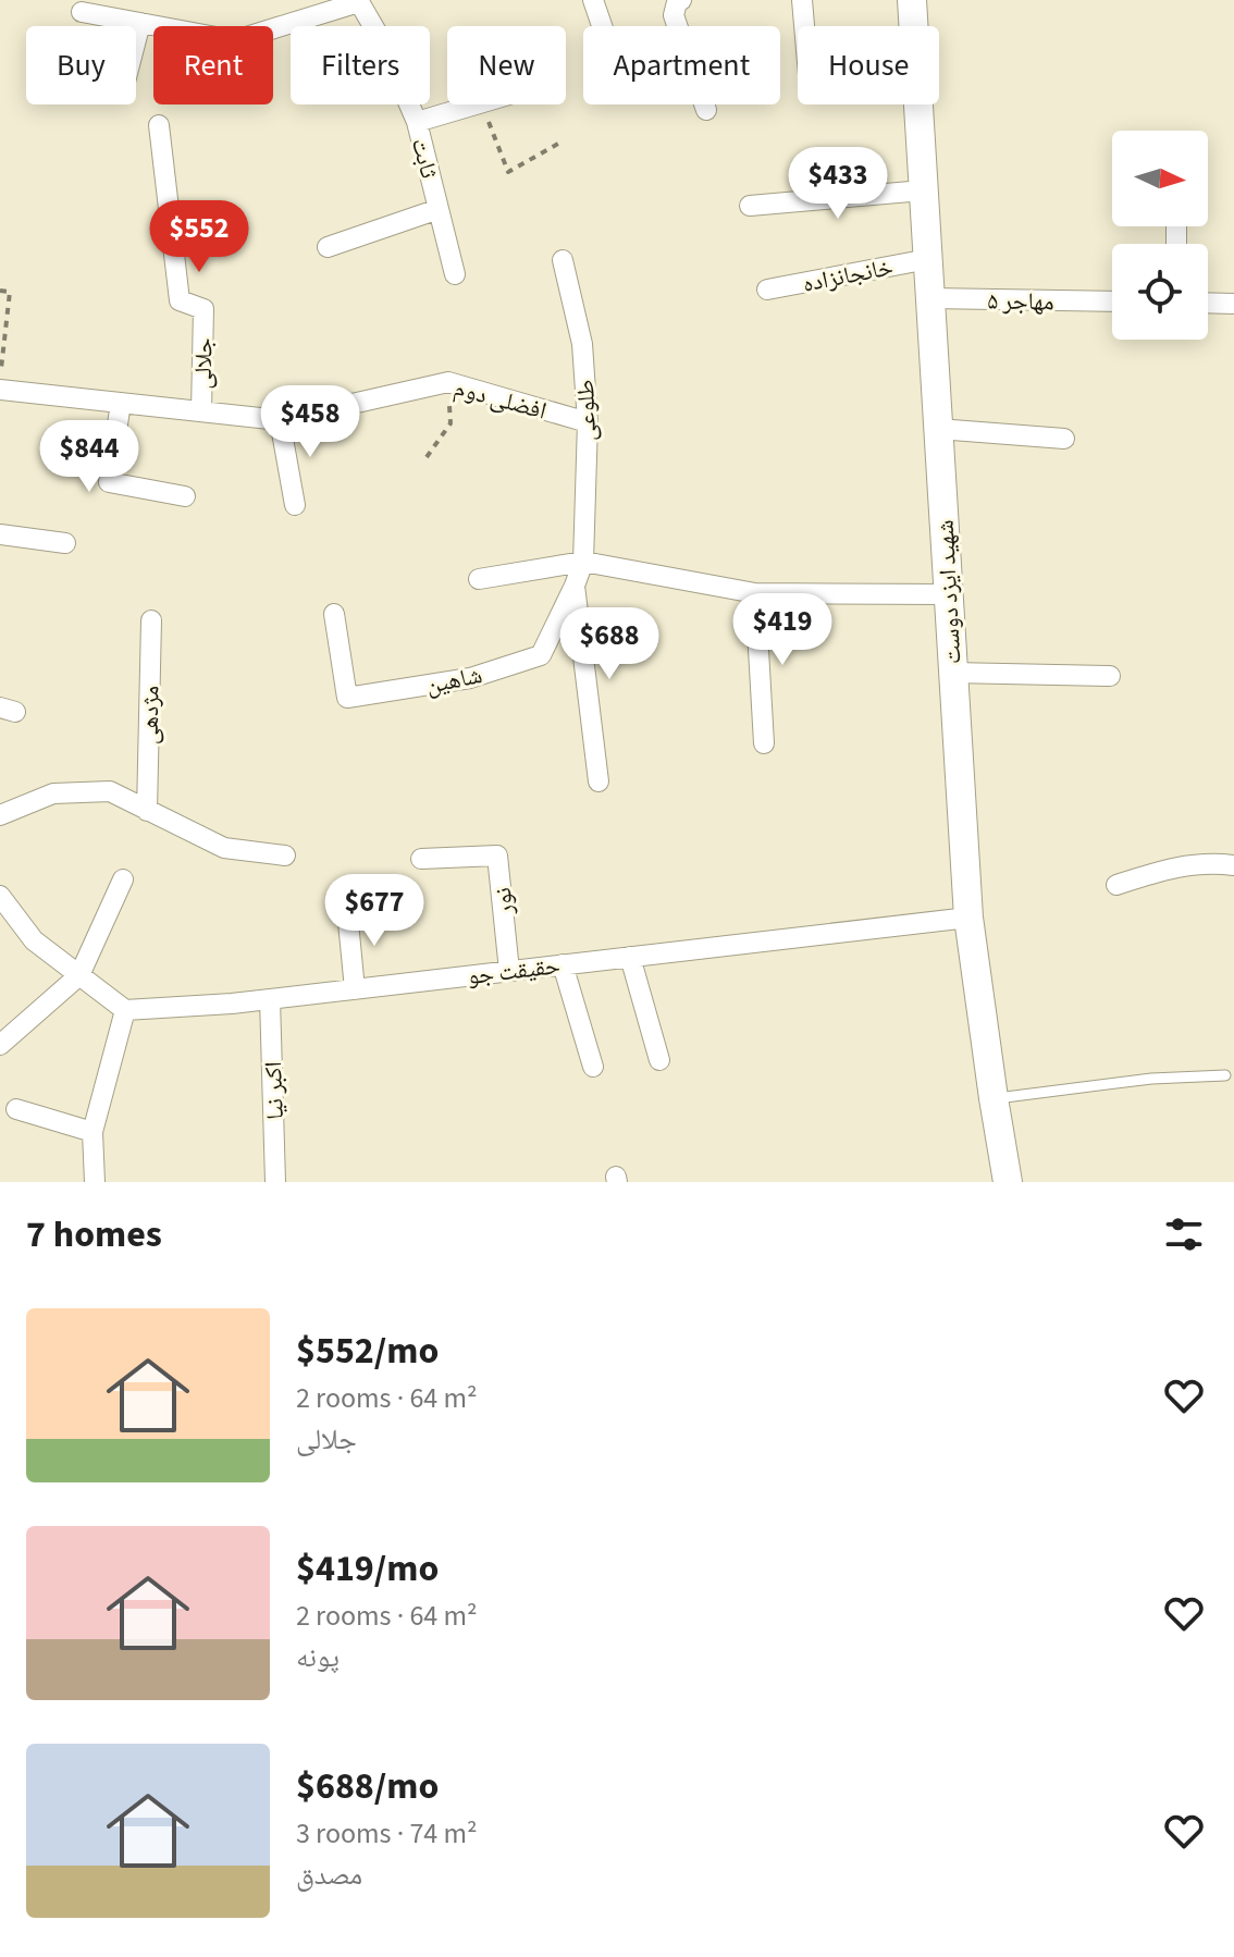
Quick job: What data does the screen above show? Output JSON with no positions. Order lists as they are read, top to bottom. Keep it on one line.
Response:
{"streets":{"main road":["شهید ایزد دوست"],"street":["ثابت","خانجانزاده","مهاجر ۵","جلالی","افضلی دوم","طلوعی","شاهین","مژدهی","نور","حقیقت جو","اکبر نیا"]},"crossings":[["خانجانزاده","شهید ایزد دوست"],["مهاجر ۵","شهید ایزد دوست"],["جلالی","افضلی دوم"],["افضلی دوم","طلوعی"],["طلوعی","شاهین"],["شهید ایزد دوست","حقیقت جو"],["نور","حقیقت جو"],["حقیقت جو","اکبر نیا"]],"north":"right","page":{"chip":["Buy","Rent","Filters","New","Apartment","House"],"price":["$433","$552","$458","$844","$419","$688","$677"],"heading":"7 homes","list":[{"name":"$552/mo","note":"2 rooms · 64 m² · جلالی"},{"name":"$419/mo","note":"2 rooms · 64 m² · پونه"},{"name":"$688/mo","note":"3 rooms · 74 m² · مصدق"}]}}
